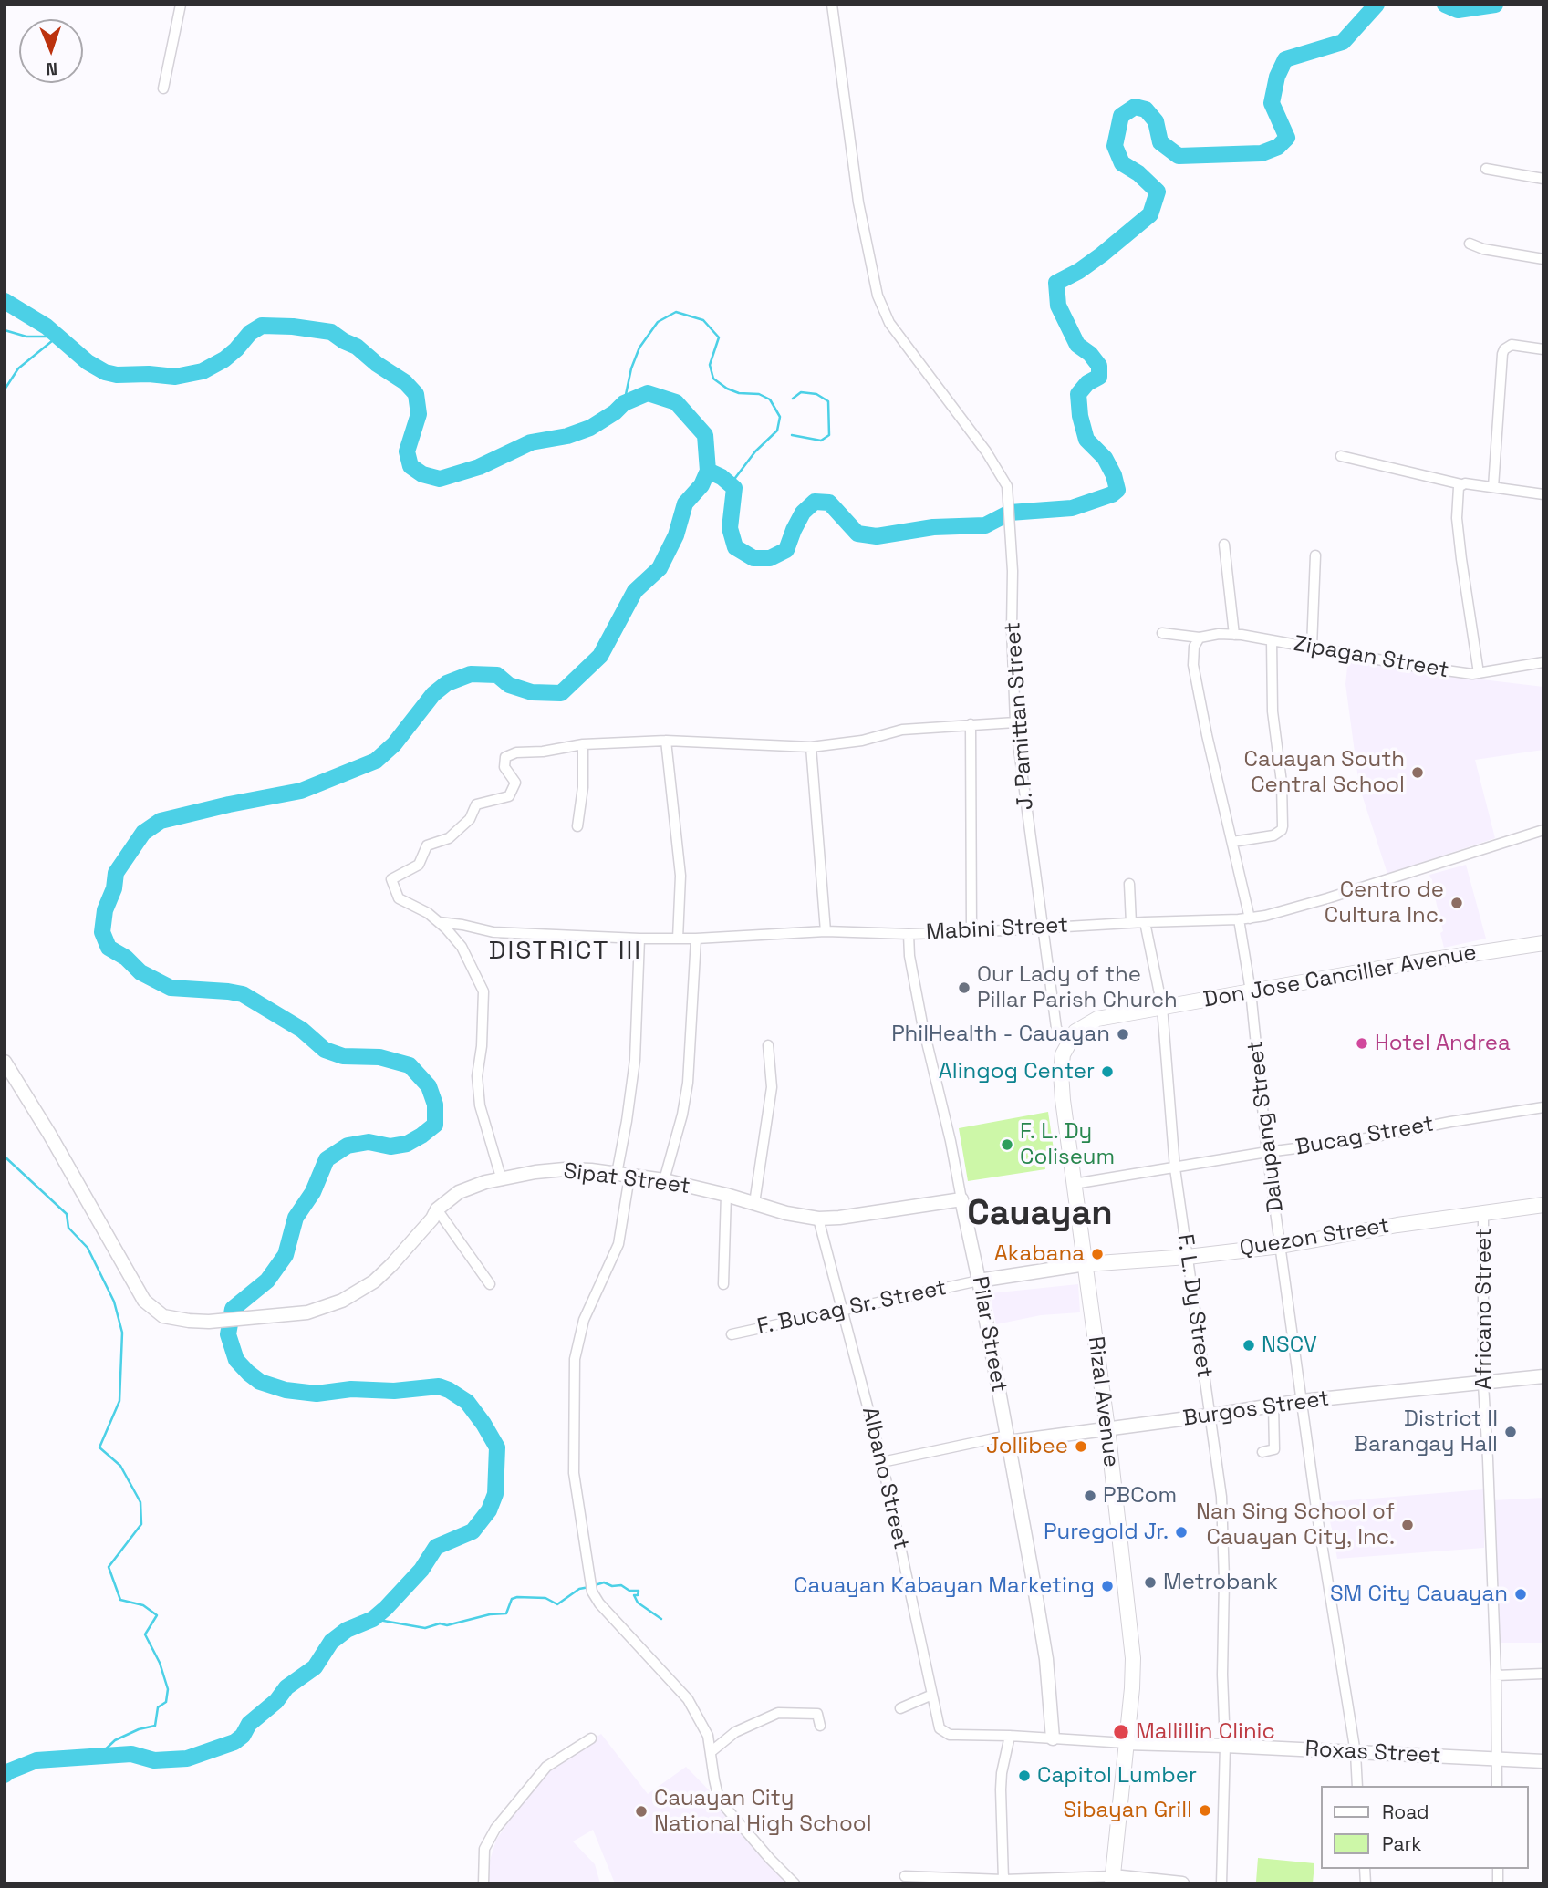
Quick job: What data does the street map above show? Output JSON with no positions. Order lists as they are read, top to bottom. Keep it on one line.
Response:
{"streets":{"main road":["Don Jose Canciller Avenue","Quezon Street","Rizal Avenue"],"street":["Zipagan Street","J. Pamittan Street","Mabini Street","Dalupang Street","Bucag Street","Sipat Street","F. L. Dy Street","F. Bucag Sr. Street","Africano Street","Pilar Street","Burgos Street","Albano Street","Roxas Street"]},"crossings":[["Zipagan Street","Dalupang Street"],["J. Pamittan Street","Mabini Street"],["Mabini Street","Dalupang Street"],["Mabini Street","F. L. Dy Street"],["Mabini Street","Pilar Street"],["Don Jose Canciller Avenue","Dalupang Street"],["Don Jose Canciller Avenue","F. L. Dy Street"],["Don Jose Canciller Avenue","Rizal Avenue"],["Dalupang Street","Bucag Street"],["Dalupang Street","Quezon Street"],["Dalupang Street","Burgos Street"],["Dalupang Street","Roxas Street"],["Bucag Street","F. L. Dy Street"],["Bucag Street","Rizal Avenue"],["Sipat Street","Pilar Street"],["Sipat Street","Albano Street"],["Quezon Street","F. L. Dy Street"],["Quezon Street","F. Bucag Sr. Street"],["Quezon Street","Africano Street"],["Quezon Street","Rizal Avenue"],["F. L. Dy Street","Burgos Street"],["F. L. Dy Street","Roxas Street"],["F. Bucag Sr. Street","Pilar Street"],["F. Bucag Sr. Street","Rizal Avenue"],["F. Bucag Sr. Street","Albano Street"],["Africano Street","Burgos Street"],["Africano Street","Roxas Street"],["Pilar Street","Burgos Street"],["Rizal Avenue","Burgos Street"],["Rizal Avenue","Roxas Street"]],"districts":["DISTRICT III","Cauayan"],"places":["Cauayan South Central School","Centro de Cultura Inc.","Our Lady of the Pillar Parish Church","PhilHealth - Cauayan","Hotel Andrea","Alingog Center","F. L. Dy Coliseum","Akabana","NSCV","District II Barangay Hall","Jollibee","PBCom","Nan Sing School of Cauayan City, Inc.","Puregold Jr.","Metrobank","Cauayan Kabayan Marketing","SM City Cauayan","Mallillin Clinic","Capitol Lumber","Sibayan Grill","Cauayan City National High School"],"legend":["Road","Park"],"north":"bottom"}
